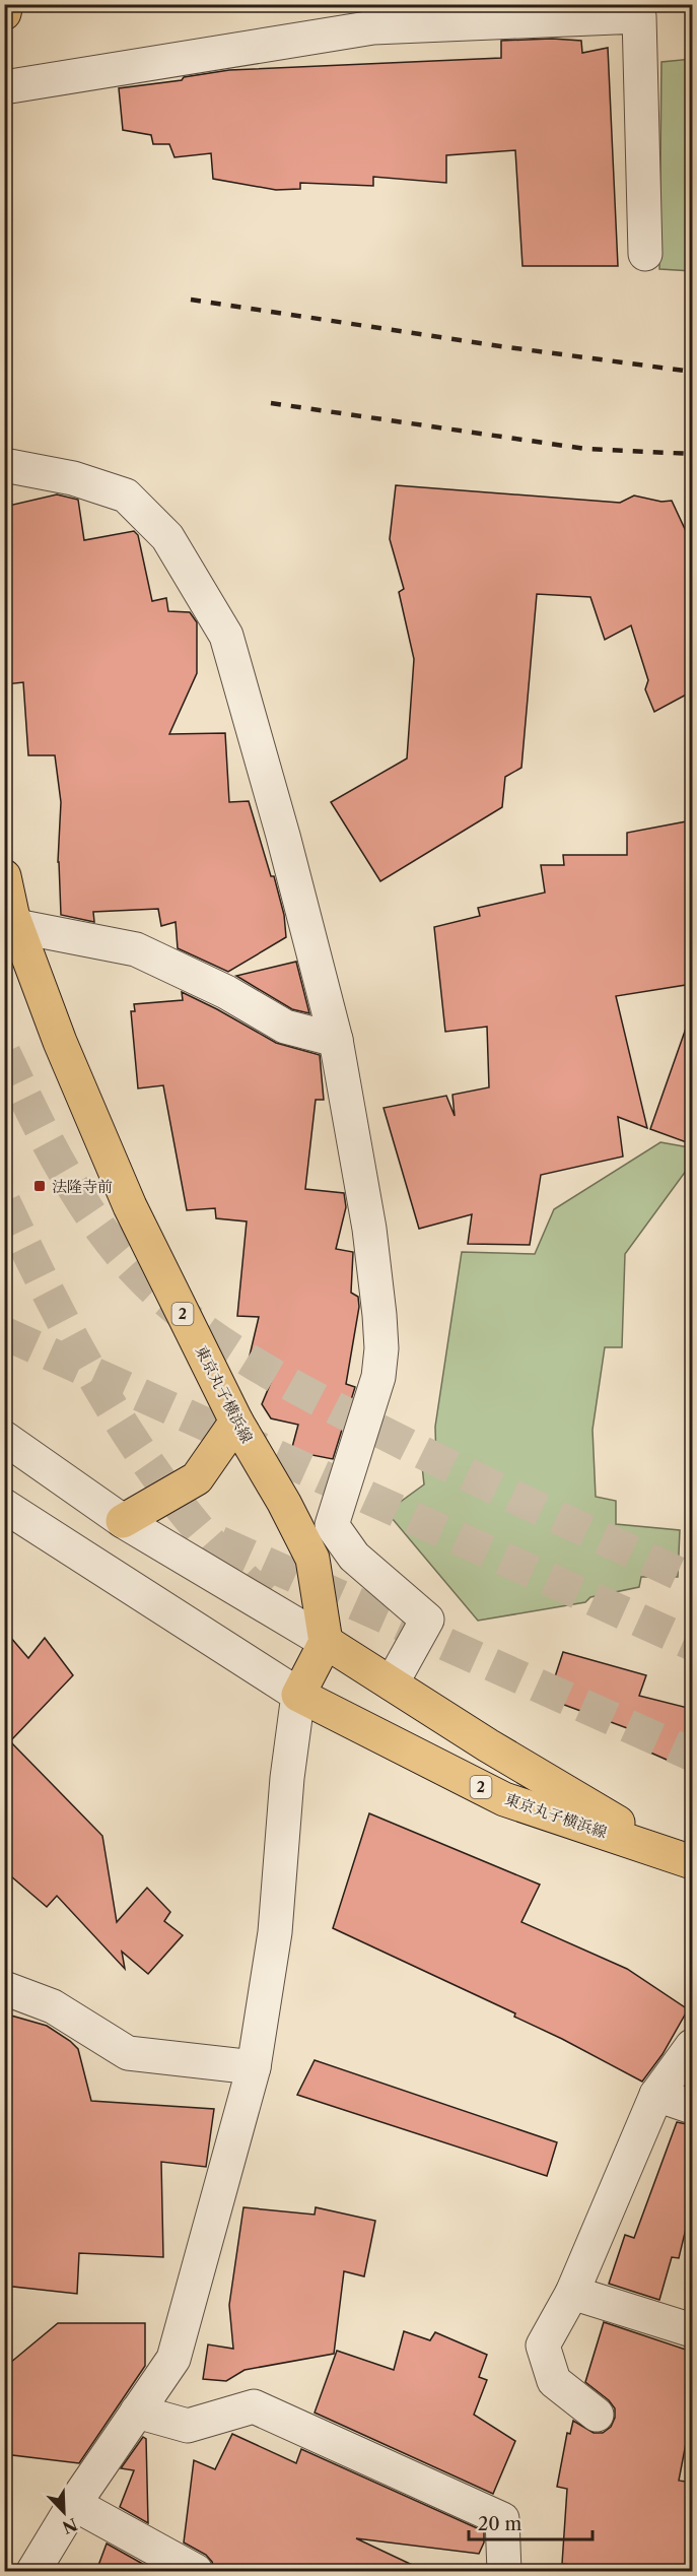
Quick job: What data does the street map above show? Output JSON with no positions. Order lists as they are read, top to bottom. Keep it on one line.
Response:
{"streets":{"main road":["2","東京丸子横浜線"]},"places":{"transit":["法隆寺前"]},"scale_bar":"20 m","north":"bottom right"}
